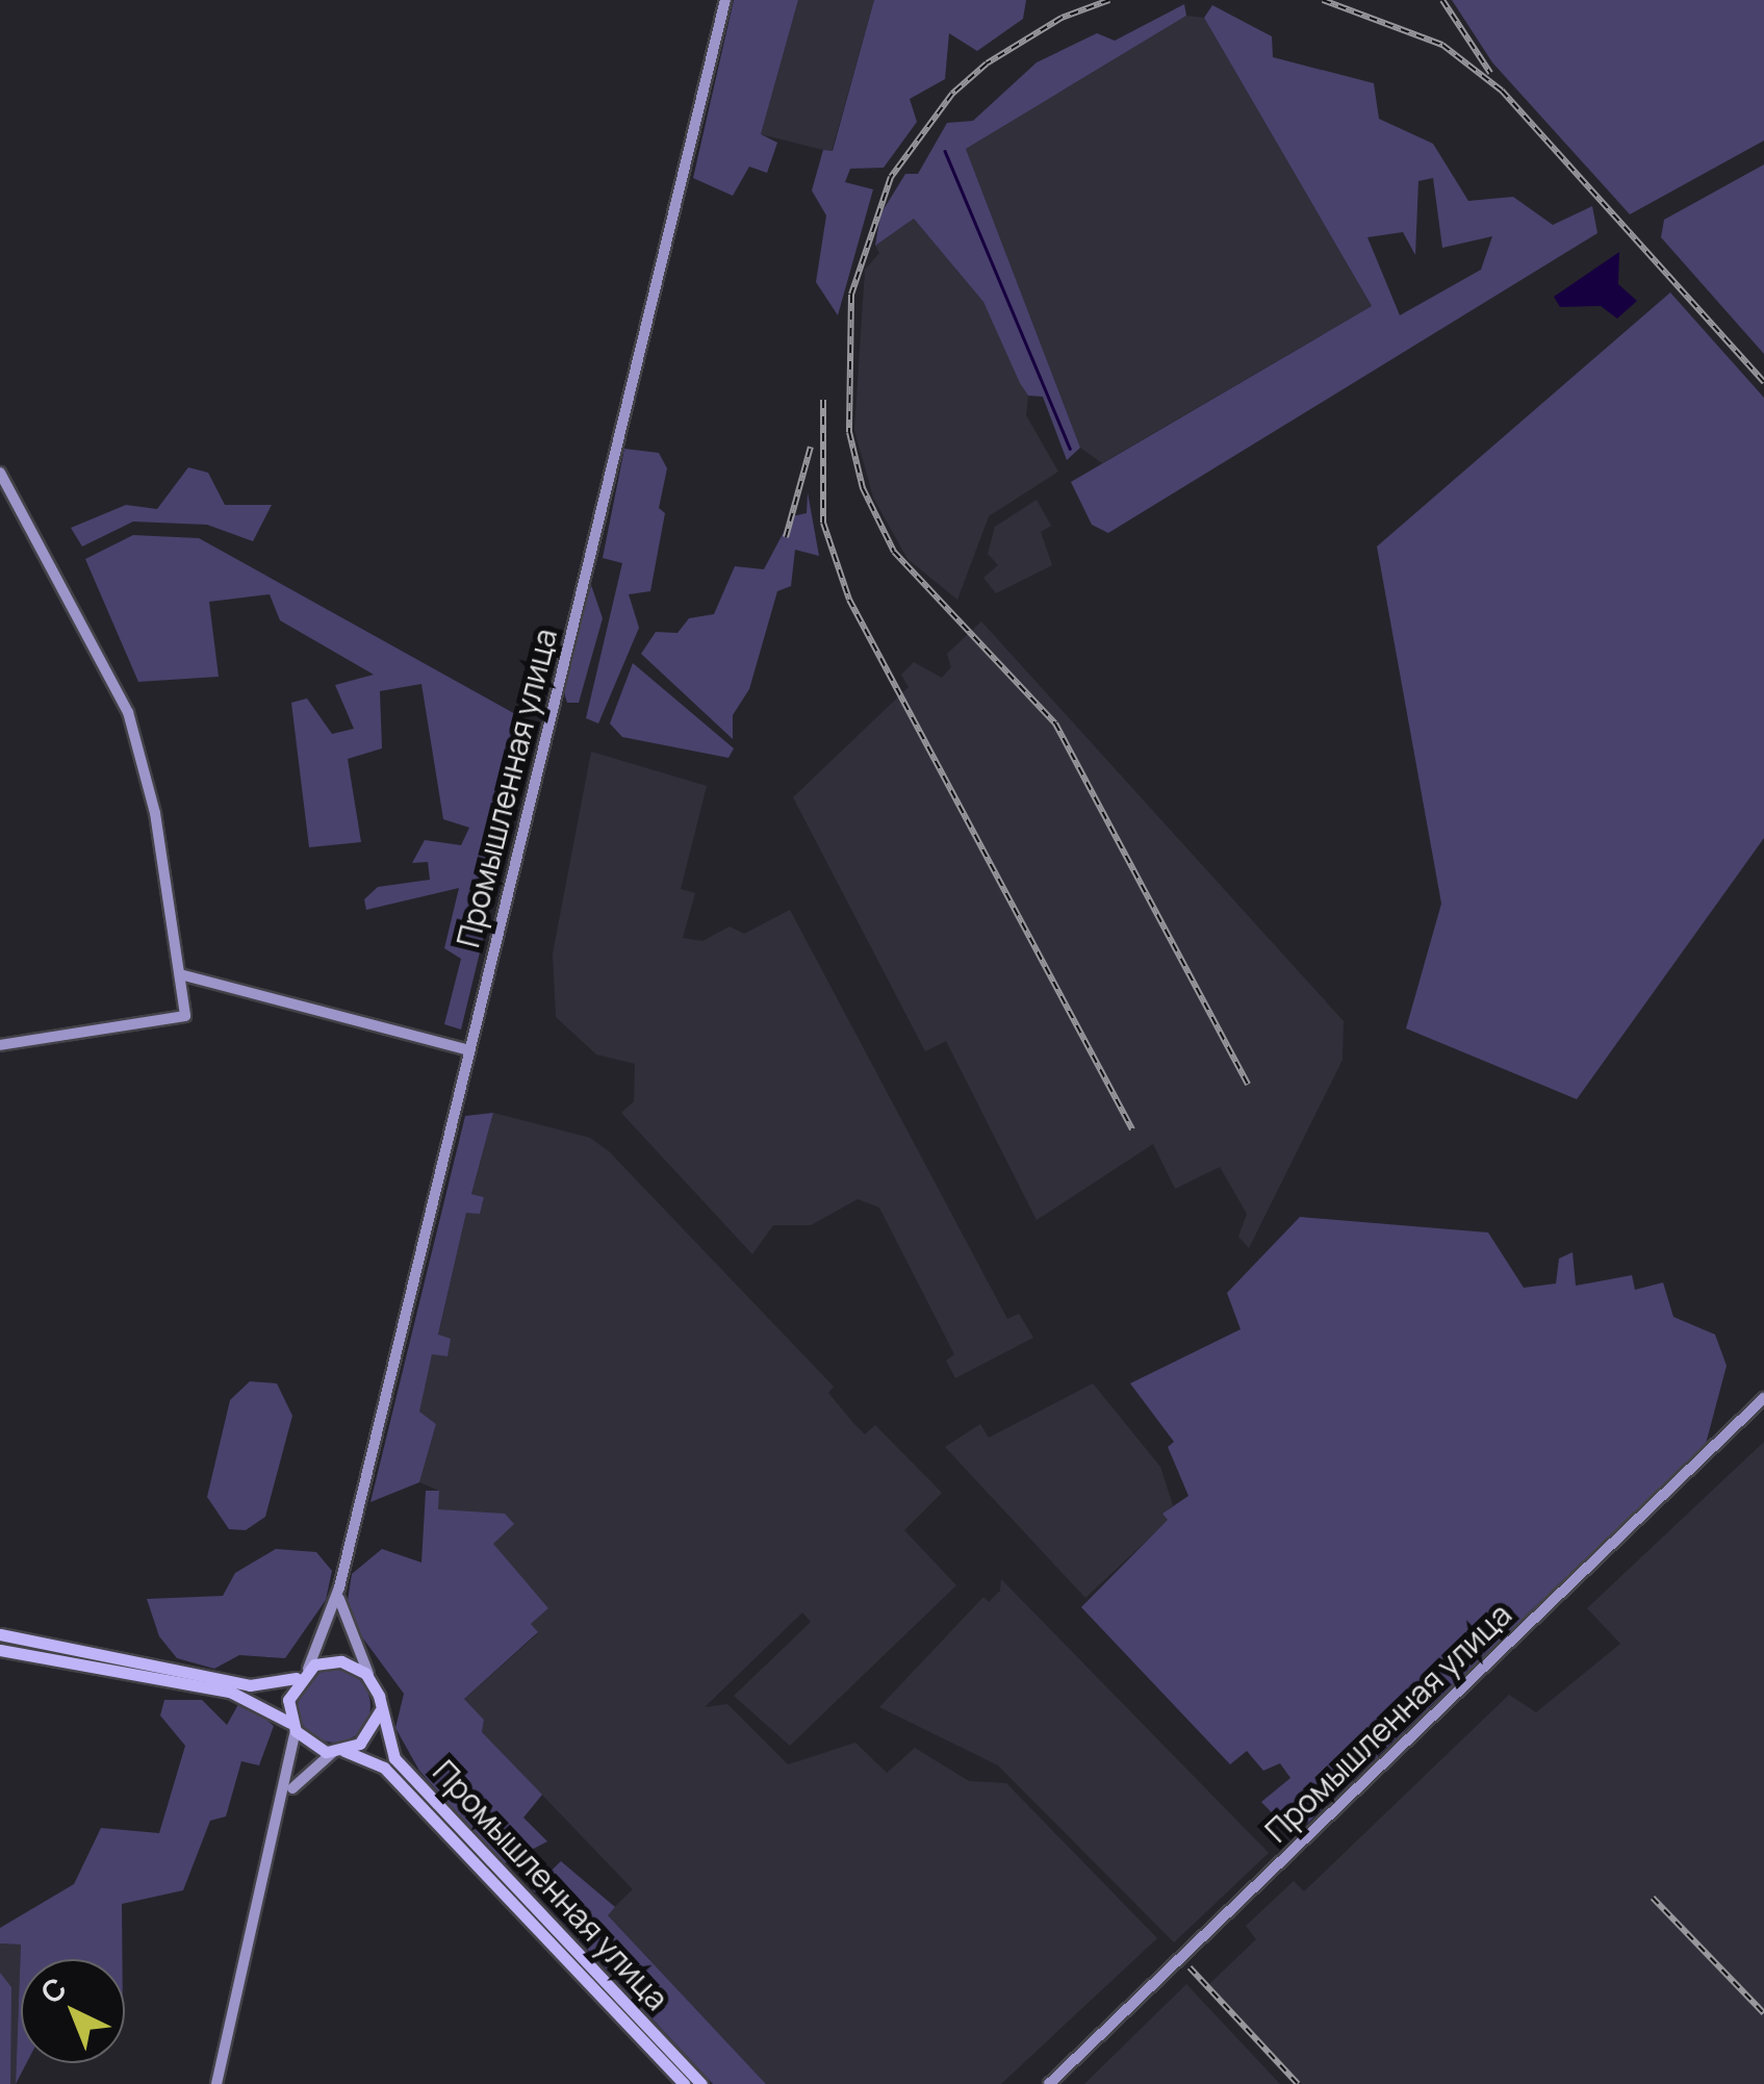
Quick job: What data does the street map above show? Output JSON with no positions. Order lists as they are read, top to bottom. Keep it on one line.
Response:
{"streets":{"main road":["Промышленная улица"]},"north":"top left"}
